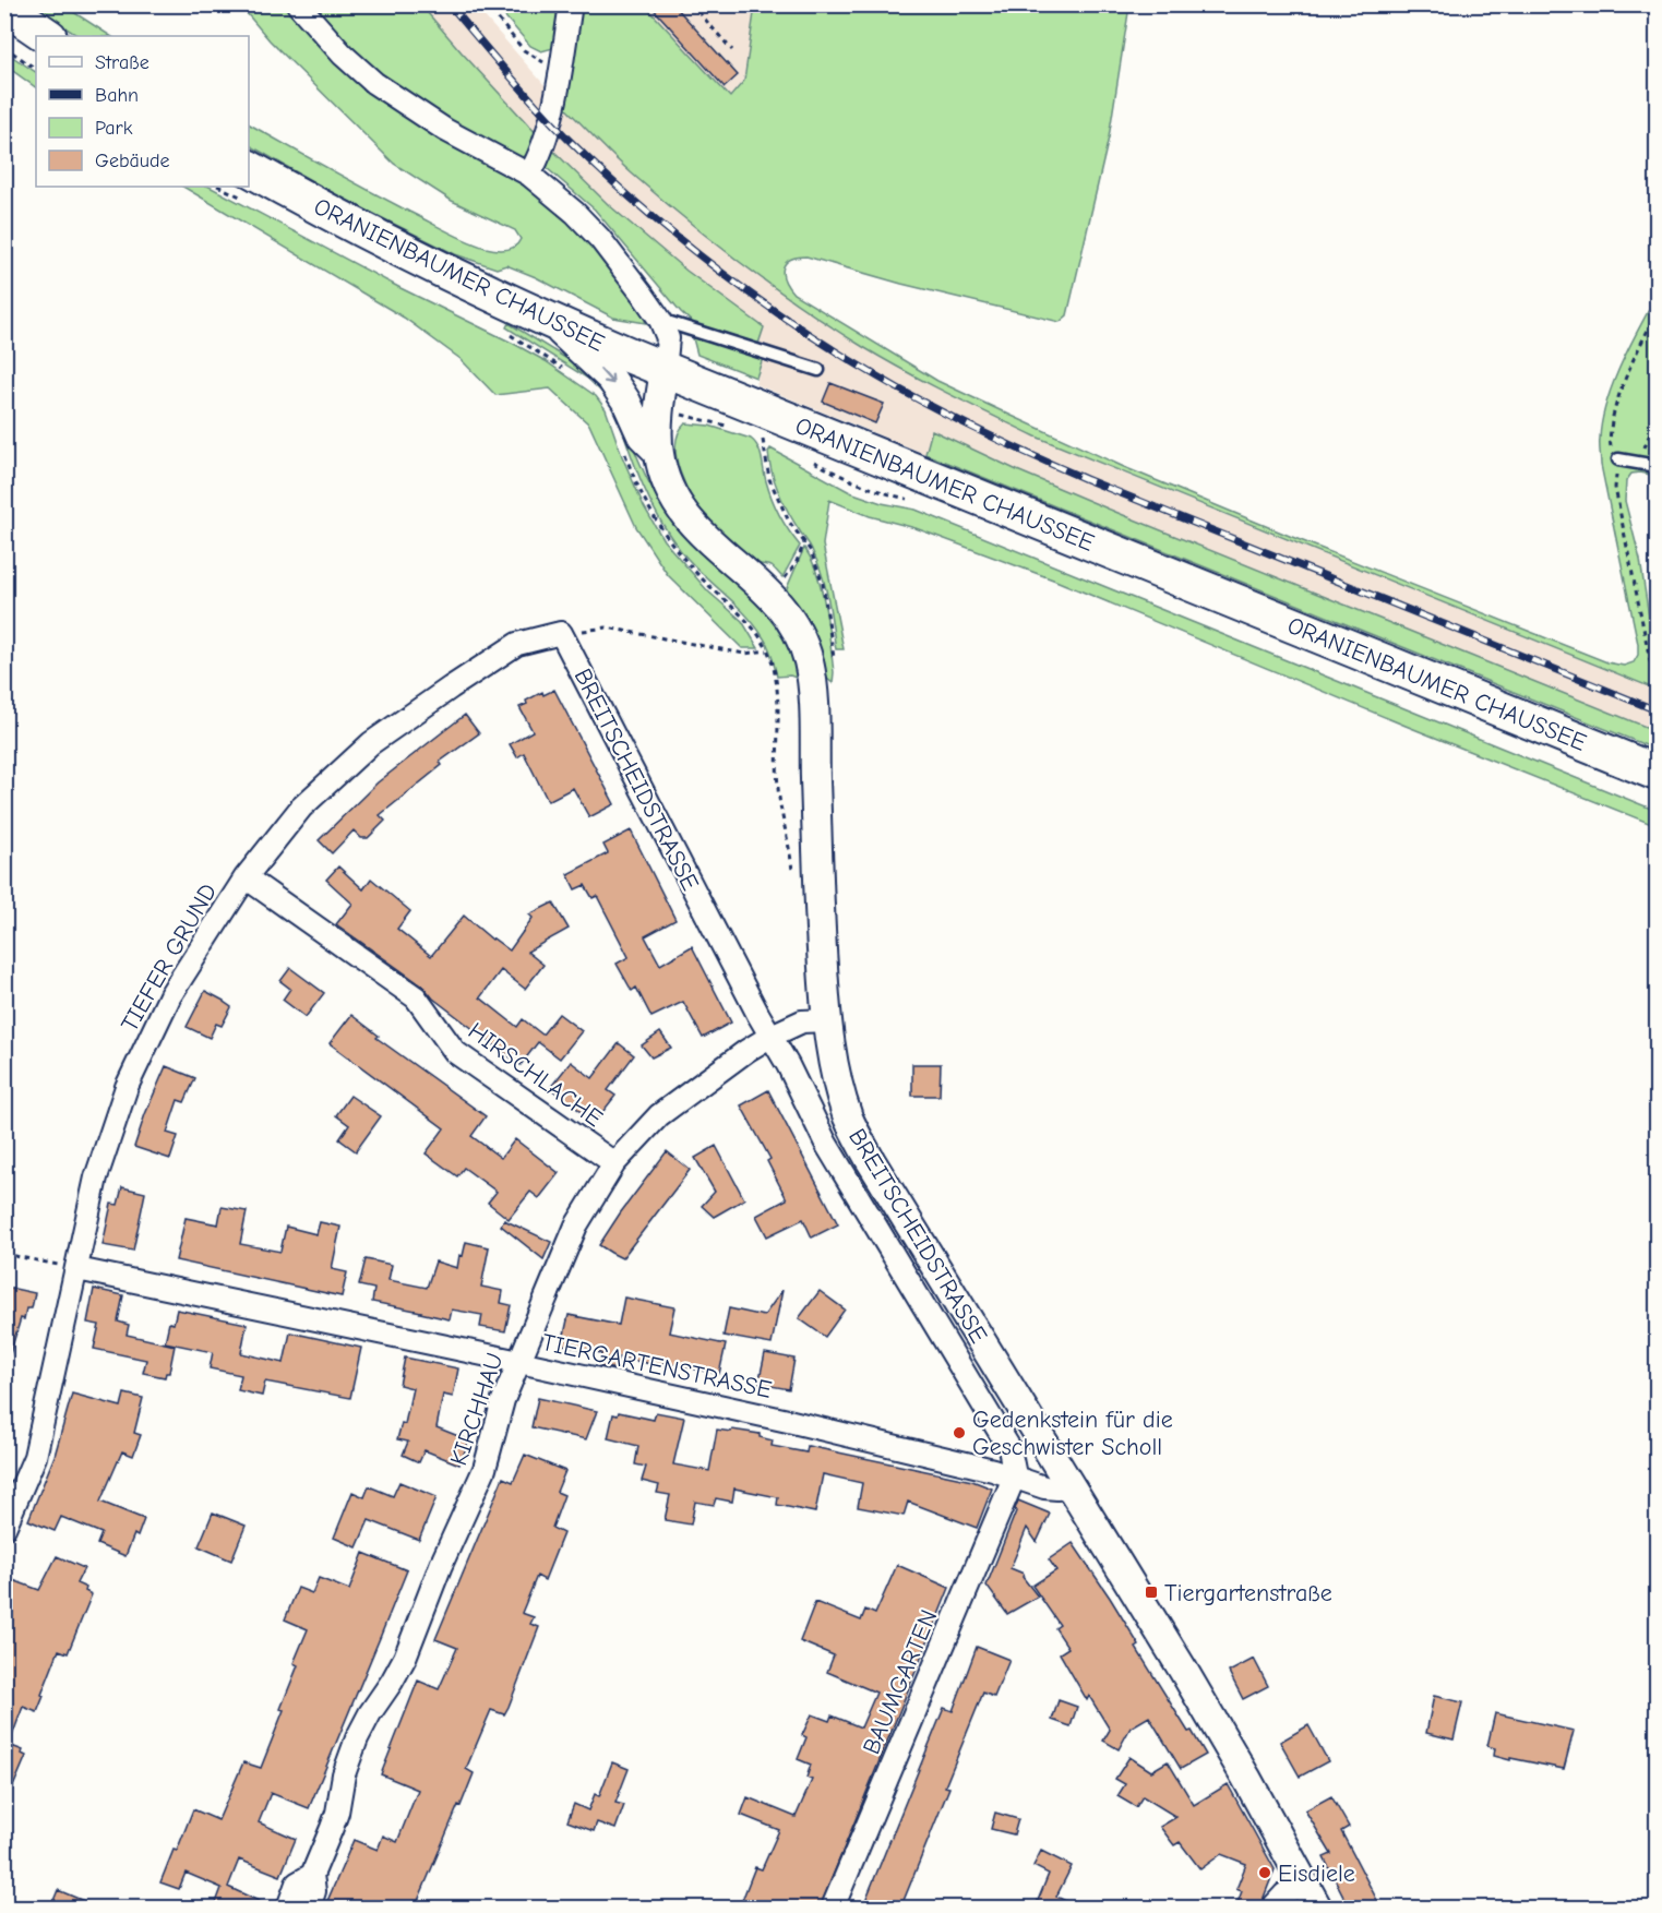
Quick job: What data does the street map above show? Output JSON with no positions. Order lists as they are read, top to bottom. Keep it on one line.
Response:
{"streets":{"main road":["ORANIENBAUMER CHAUSSEE"],"street":["BREITSCHEIDSTRASSE","TIEFER GRUND","HIRSCHLACHE","TIERGARTENSTRASSE","KIRCHHAU","BAUMGARTEN"]},"crossings":[["ORANIENBAUMER CHAUSSEE","BREITSCHEIDSTRASSE"],["BREITSCHEIDSTRASSE","TIEFER GRUND"],["BREITSCHEIDSTRASSE","TIERGARTENSTRASSE"],["BREITSCHEIDSTRASSE","KIRCHHAU"],["BREITSCHEIDSTRASSE","BAUMGARTEN"],["TIEFER GRUND","HIRSCHLACHE"],["TIEFER GRUND","TIERGARTENSTRASSE"],["HIRSCHLACHE","KIRCHHAU"],["TIERGARTENSTRASSE","KIRCHHAU"],["TIERGARTENSTRASSE","BAUMGARTEN"]],"places":{"other":["Gedenkstein für die Geschwister Scholl","Eisdiele"],"transit":["Tiergartenstraße"]},"legend":["Straße","Bahn","Park","Gebäude"]}
